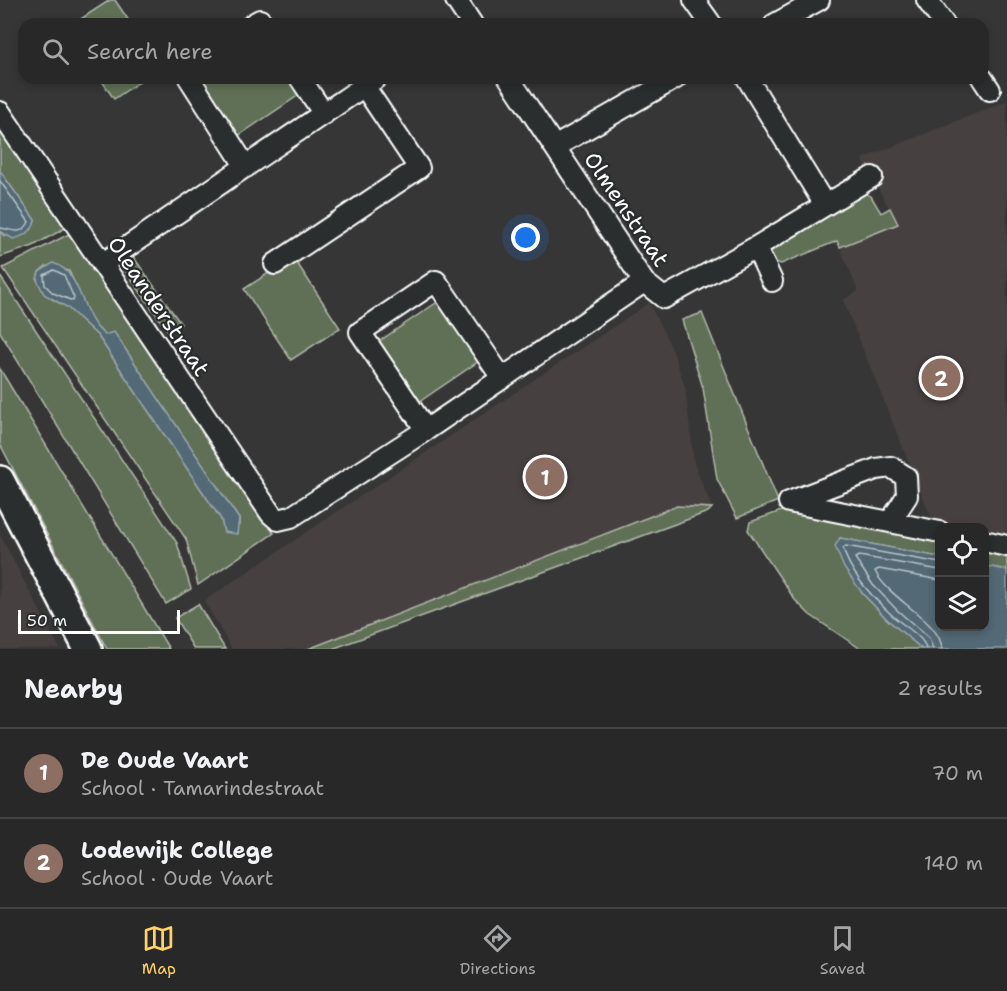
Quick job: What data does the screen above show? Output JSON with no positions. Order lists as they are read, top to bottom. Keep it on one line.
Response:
{"streets":{"street":["Olmenstraat","Oleanderstraat"]},"scale_bar":"50 m","page":{"search":"Search here","pins":["2","1"],"scale":"50 m","heading":["Nearby","2 results"],"list":[{"mark":"1","name":"De Oude Vaart","note":"School · Tamarindestraat","value":"70 m"},{"mark":"2","name":"Lodewijk College","note":"School · Oude Vaart","value":"140 m"}],"nav":["Map","Directions","Saved"]}}
